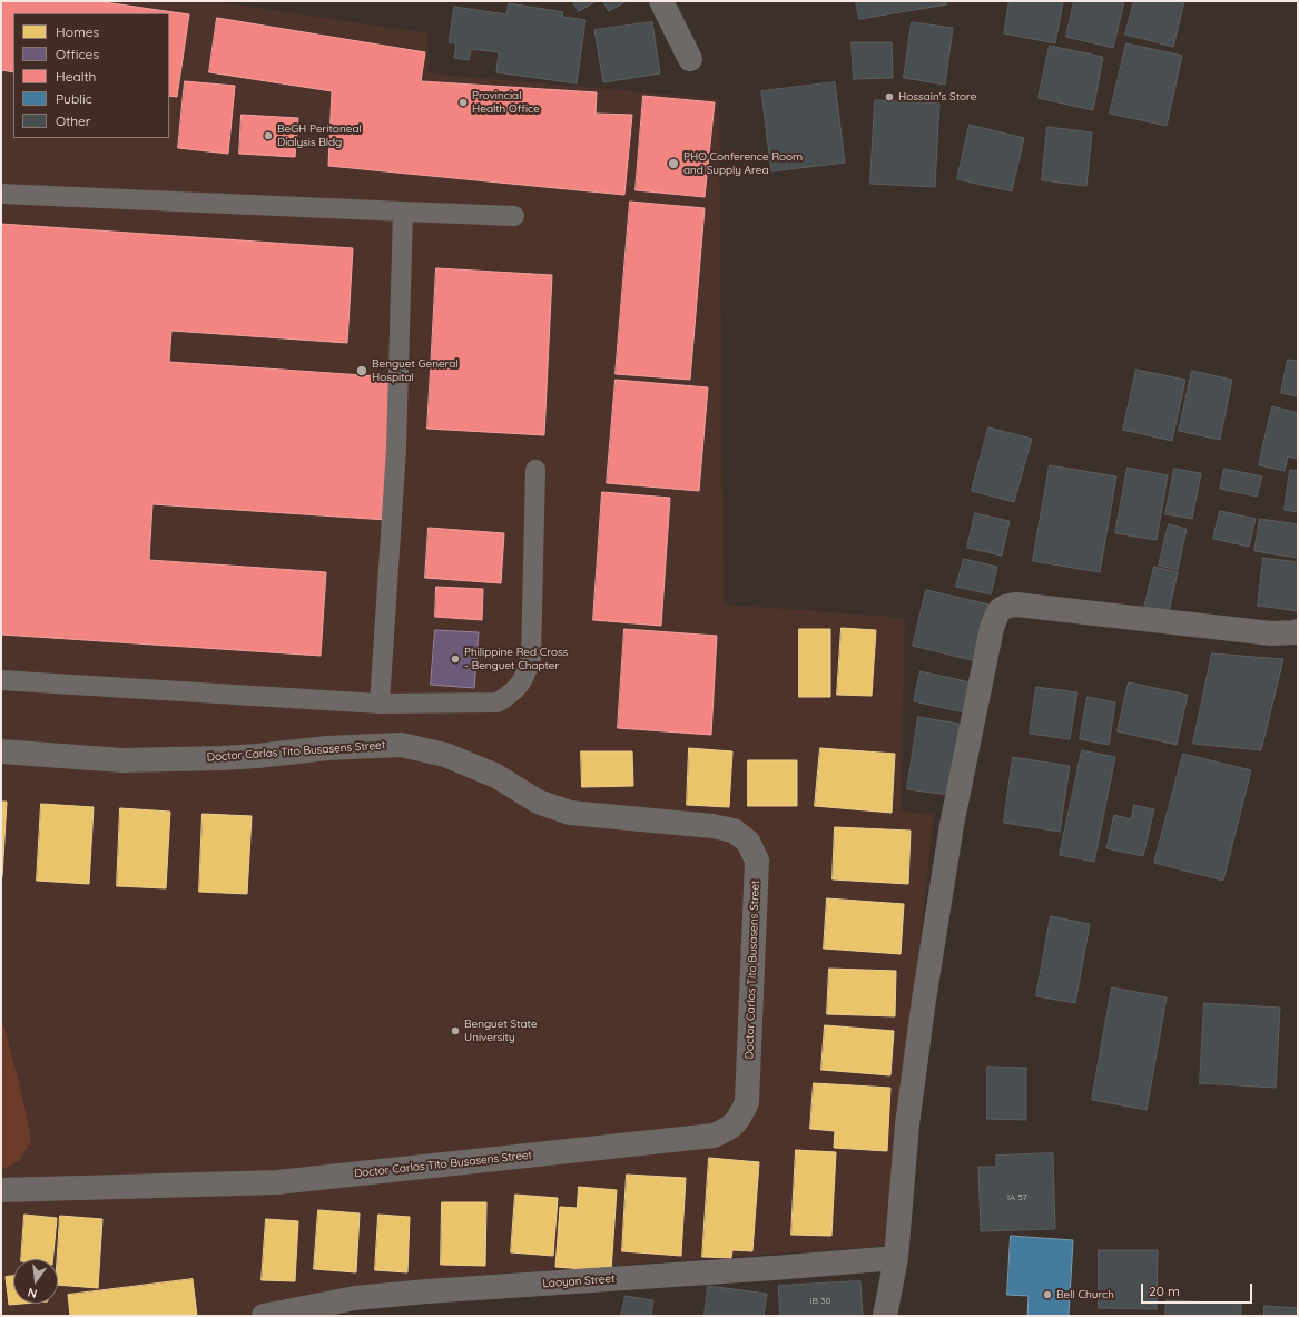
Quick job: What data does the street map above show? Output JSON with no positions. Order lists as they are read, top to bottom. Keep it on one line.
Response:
{"streets":{"street":["Doctor Carlos Tito Busasens Street","Laoyan Street"]},"places":["Hossain's Store","Provincial Health Office","BeGH Peritoneal Dialysis Bldg","PHO Conference Room and Supply Area","Benguet General Hospital","Philippine Red Cross - Benguet Chapter","Benguet State University","Bell Church"],"house_numbers":["IA 57","IB 30"],"legend":["Homes","Offices","Health","Public","Other"],"scale_bar":"20 m","north":"bottom"}
